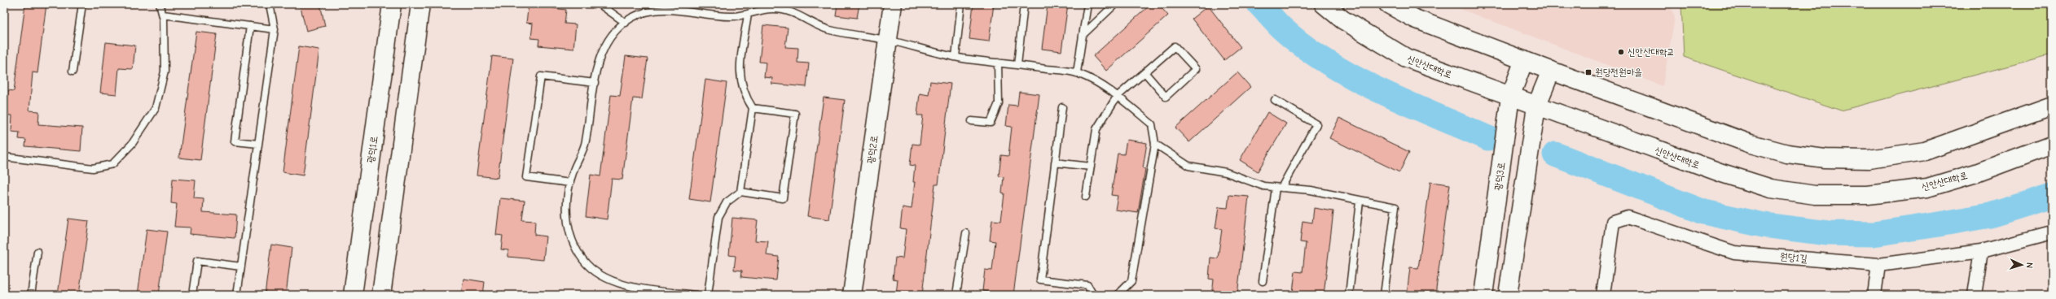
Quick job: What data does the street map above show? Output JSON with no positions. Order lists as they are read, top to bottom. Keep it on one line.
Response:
{"streets":{"main road":["신안산대학로","광덕1로","광덕2로","광덕3로"],"street":["원당1길"]},"crossings":[["신안산대학로","광덕3로"]],"places":{"other":["신안산대학교"],"transit":["원당전원마을"]},"north":"right"}
